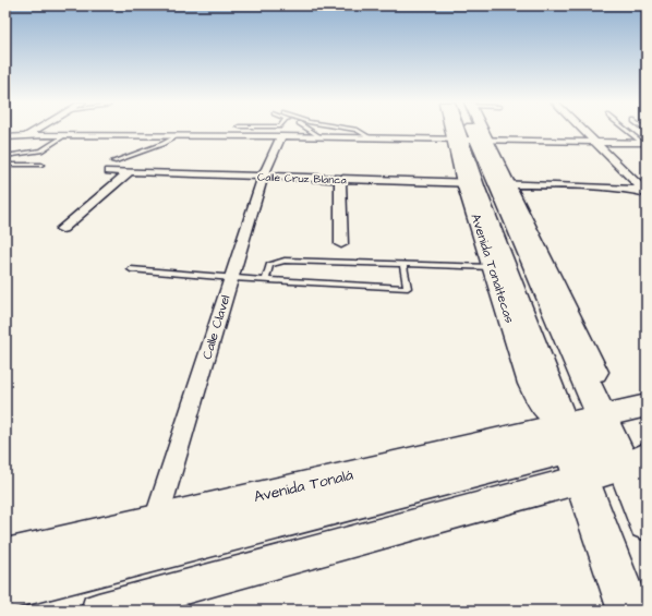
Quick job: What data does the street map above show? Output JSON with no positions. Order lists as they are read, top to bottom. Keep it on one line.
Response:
{"streets":{"main road":["Avenida Tonaltecas","Avenida Tonalá"],"street":["Calle Cruz Blanca","Calle Clavel"]},"crossings":[["Calle Cruz Blanca","Avenida Tonaltecas"],["Calle Cruz Blanca","Calle Clavel"],["Avenida Tonaltecas","Avenida Tonalá"],["Calle Clavel","Avenida Tonalá"]]}
